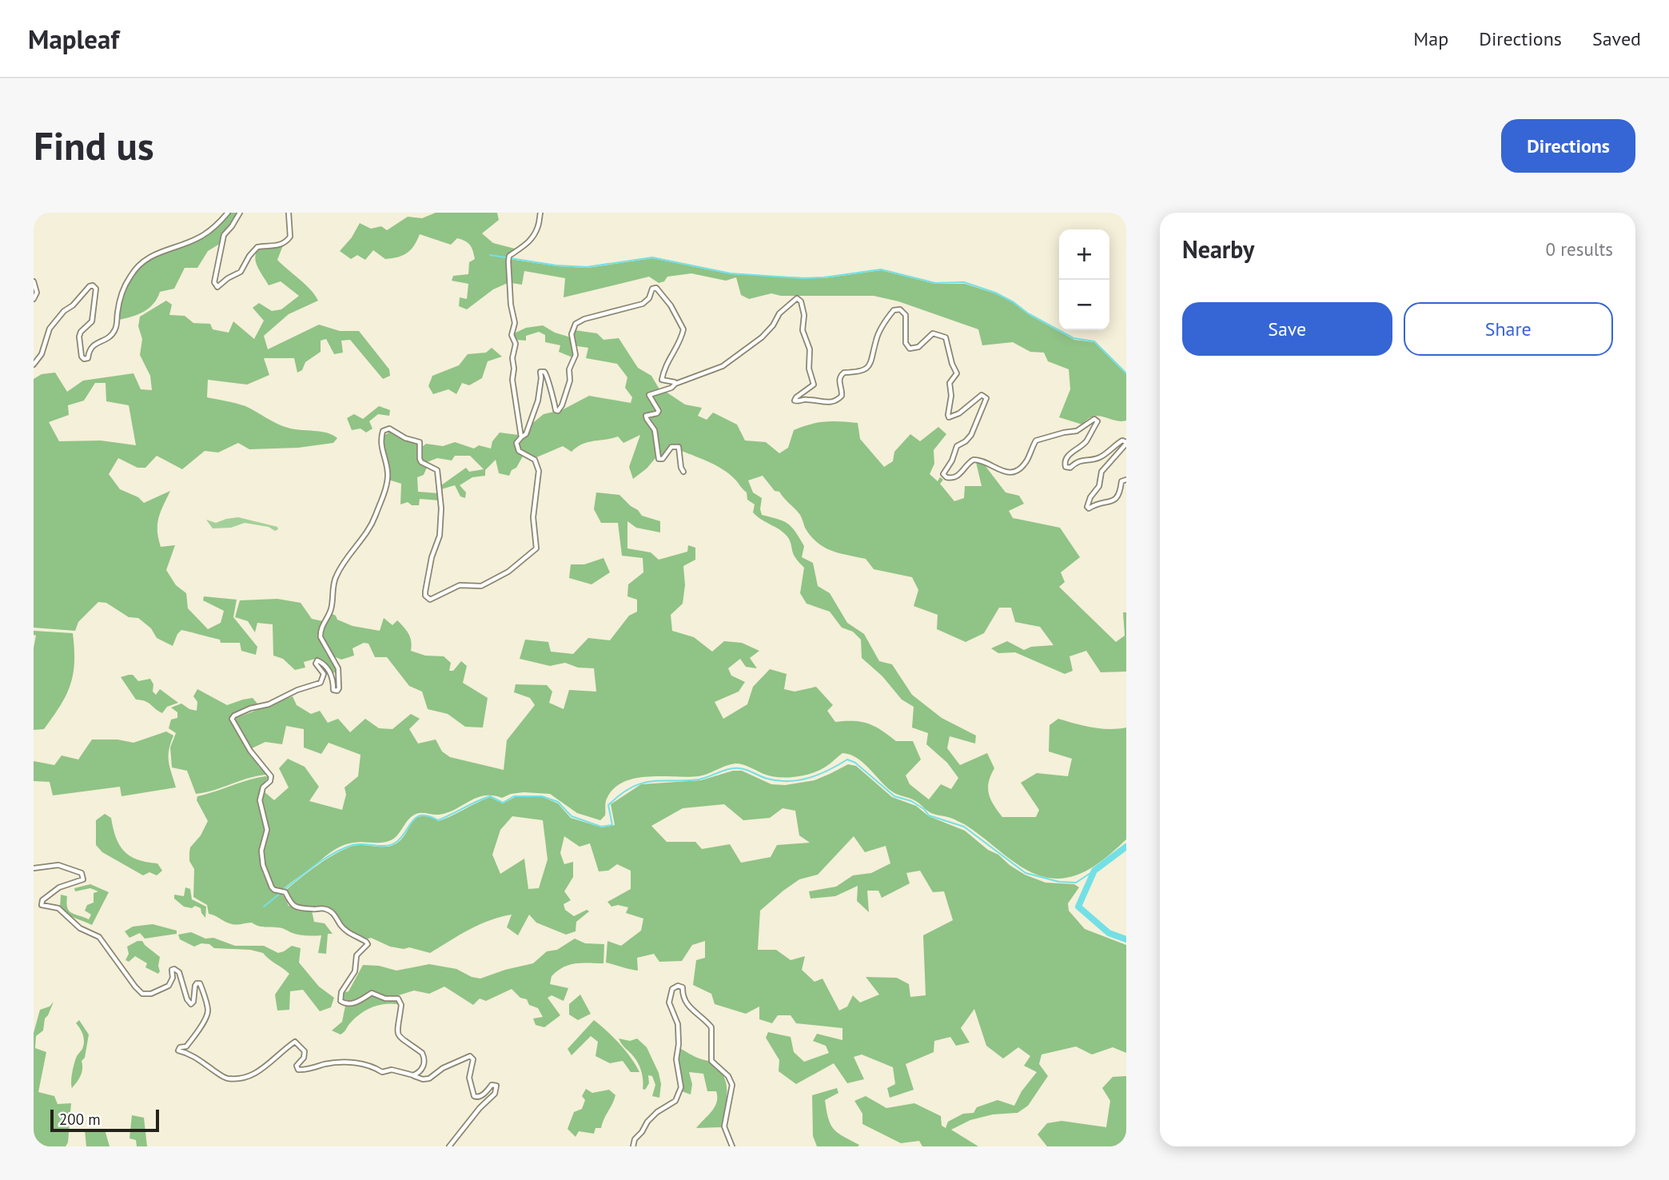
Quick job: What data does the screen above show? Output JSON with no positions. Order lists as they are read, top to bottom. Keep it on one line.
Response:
{"scale_bar":"200 m","page":{"header":"Mapleaf","nav":["Map","Directions","Saved"],"buttons":["Directions",["Save","Share"]],"title":"Find us","heading":["Nearby","0 results"],"map_buttons":["+","−"],"scale":"200 m"}}
